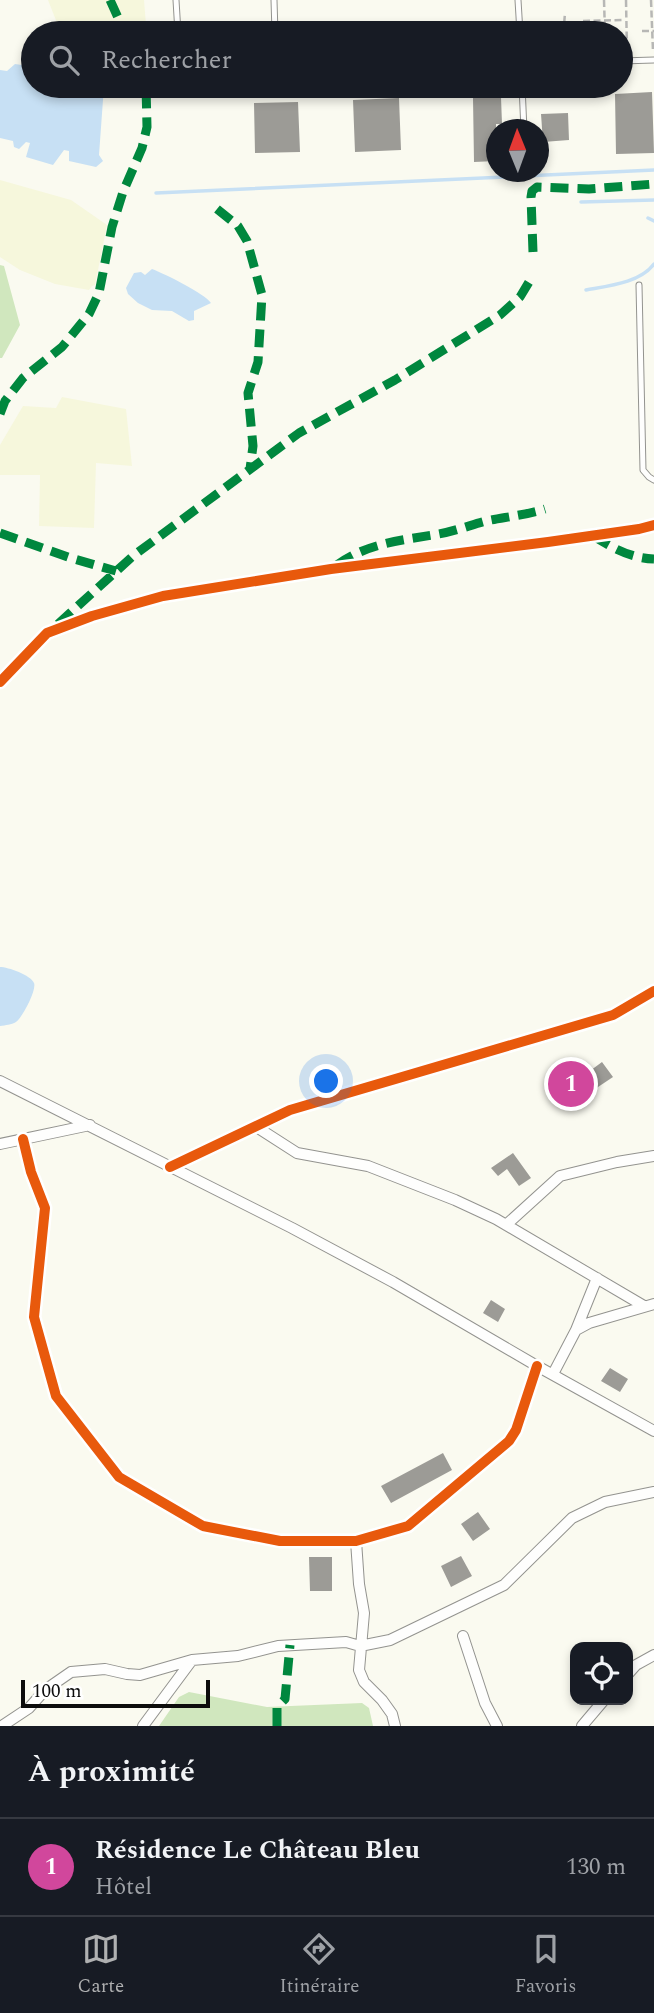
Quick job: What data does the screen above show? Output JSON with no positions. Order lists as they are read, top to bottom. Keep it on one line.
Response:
{"scale_bar":"100 m","north":"top","page":{"search":"Rechercher","pins":"1","scale":"100 m","heading":"À proximité","list":[{"mark":"1","name":"Résidence Le Château Bleu","note":"Hôtel","value":"130 m"}],"nav":["Carte","Itinéraire","Favoris"]}}
